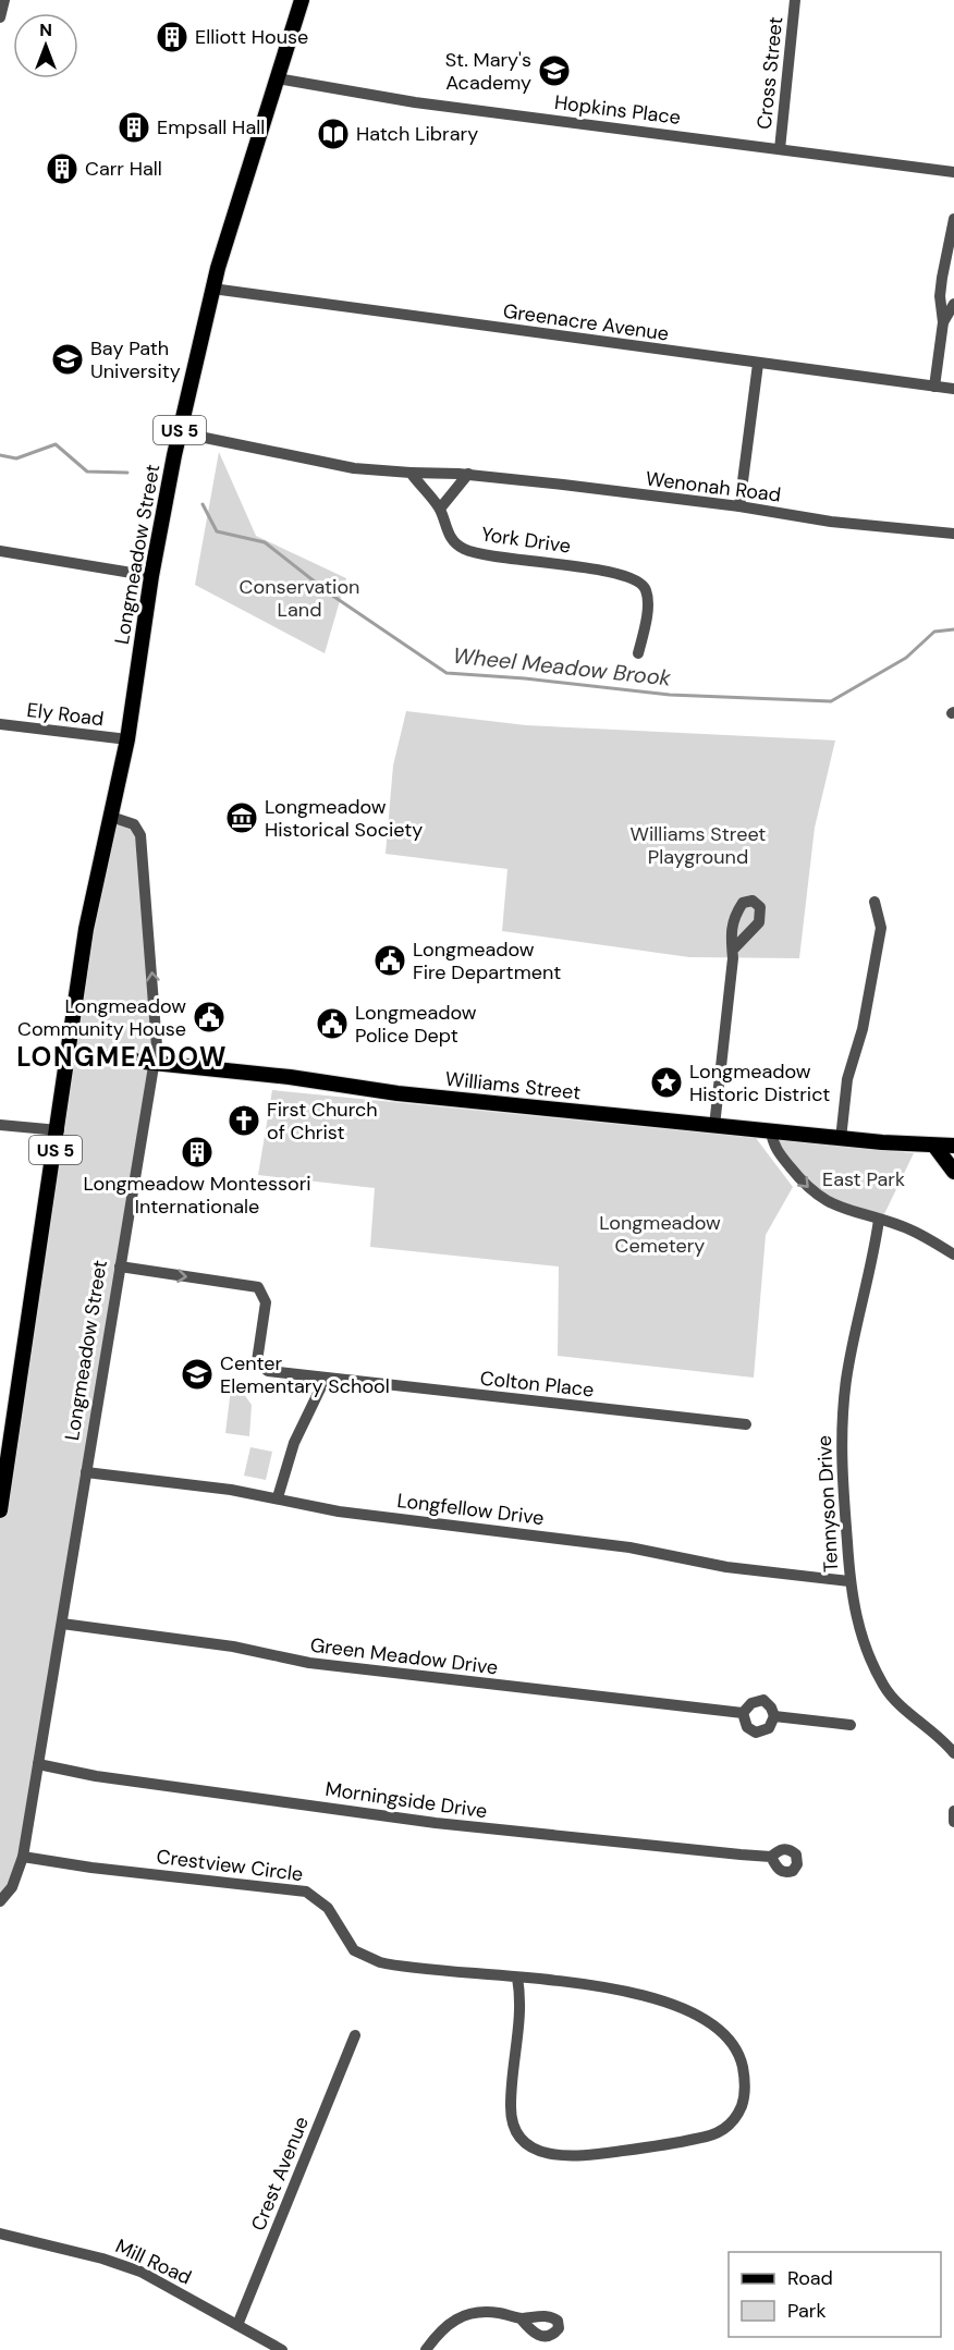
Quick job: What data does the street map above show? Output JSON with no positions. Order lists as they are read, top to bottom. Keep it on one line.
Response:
{"streets":{"main road":["US 5","Longmeadow Street","Williams Street"],"street":["Cross Street","Hopkins Place","Greenacre Avenue","Wenonah Road","York Drive","Ely Road","Colton Place","Tennyson Drive","Longfellow Drive","Green Meadow Drive","Morningside Drive","Crestview Circle","Crest Avenue","Mill Road"]},"crossings":[["Cross Street","Hopkins Place"],["Hopkins Place","Longmeadow Street"],["Greenacre Avenue","Longmeadow Street"],["Wenonah Road","York Drive"],["Longmeadow Street","Ely Road"],["Longmeadow Street","Williams Street"],["Longmeadow Street","Colton Place"],["Longmeadow Street","Longfellow Drive"],["Longmeadow Street","Green Meadow Drive"],["Longmeadow Street","Morningside Drive"],["Longmeadow Street","Crestview Circle"],["Tennyson Drive","Longfellow Drive"],["Crest Avenue","Mill Road"]],"districts":["LONGMEADOW"],"water":["Wheel Meadow Brook"],"parks":["Conservation Land","Williams Street Playground","East Park","Longmeadow Cemetery"],"places":{"building":["Elliott House","Empsall Hall","Carr Hall","Longmeadow Montessori Internationale"],"school or university":["St. Mary's Academy","Bay Path University","Center Elementary School"],"library":["Hatch Library"],"museum":["Longmeadow Historical Society"],"public building":["Longmeadow Fire Department","Longmeadow Community House","Longmeadow Police Dept"],"place":["Longmeadow Historic District"],"church":["First Church of Christ"]},"legend":["Road","Park"],"north":"top"}
